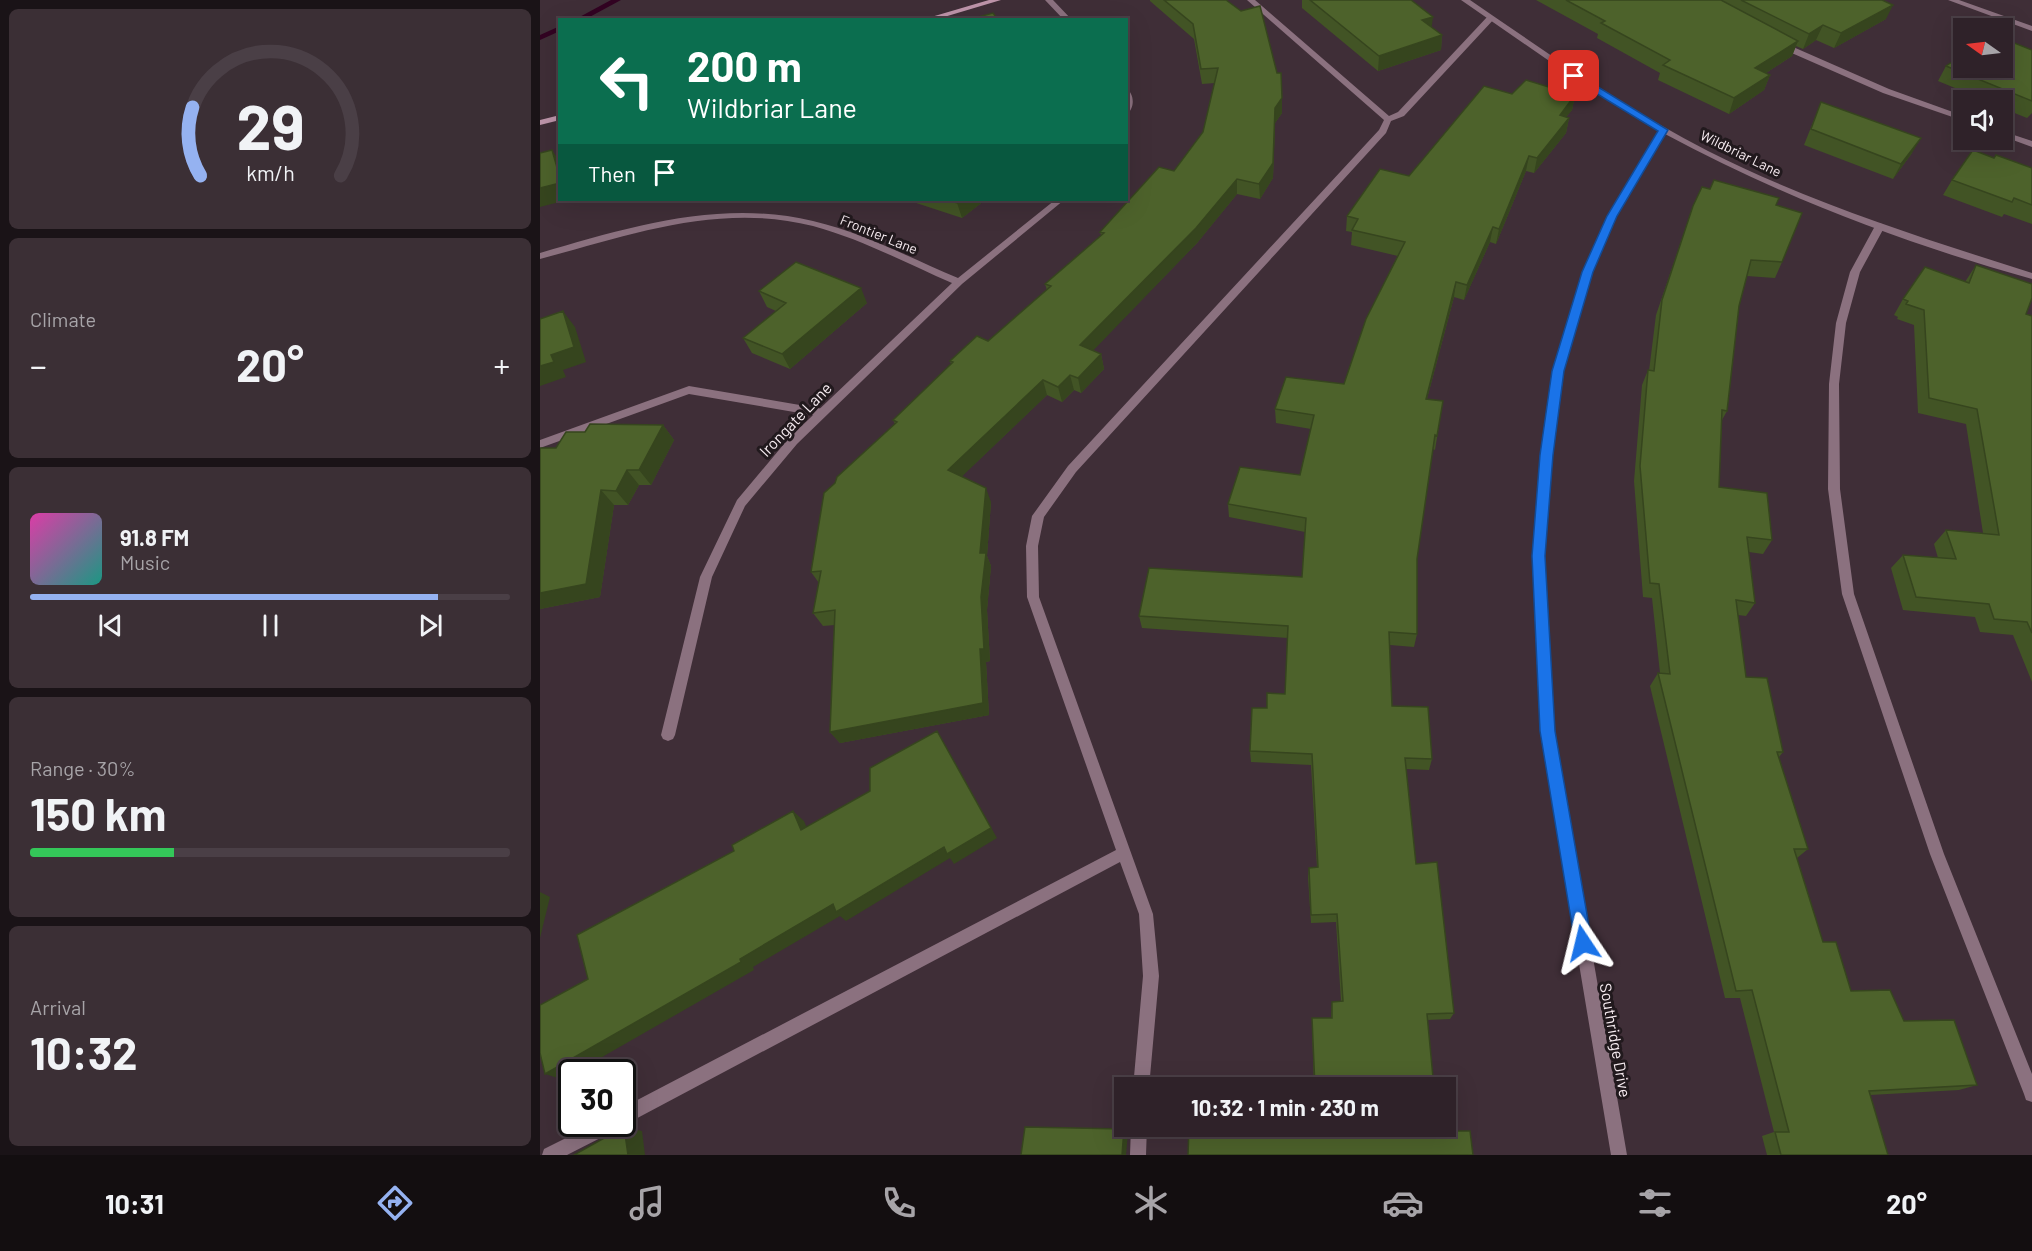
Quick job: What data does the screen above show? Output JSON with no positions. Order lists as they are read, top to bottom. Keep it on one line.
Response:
{"streets":{"street":["Wildbriar Lane","Frontier Lane","Irongate Lane","Southridge Drive"]},"crossings":[["Wildbriar Lane","Southridge Drive"],["Frontier Lane","Irongate Lane"]],"north":"left","page":{"turn":["200 m","Wildbriar Lane"],"then":"Then","tile":["Climate",["Range · 30%","150 km"],["Arrival","10:32"]],"heat":["−","20°","+"],"song":["91.8 FM","Music"],"limit":"30","trip":"10:32 · 1 min · 230 m","tabs":["10:31","20°"],"gauge":["29","km/h"]}}
